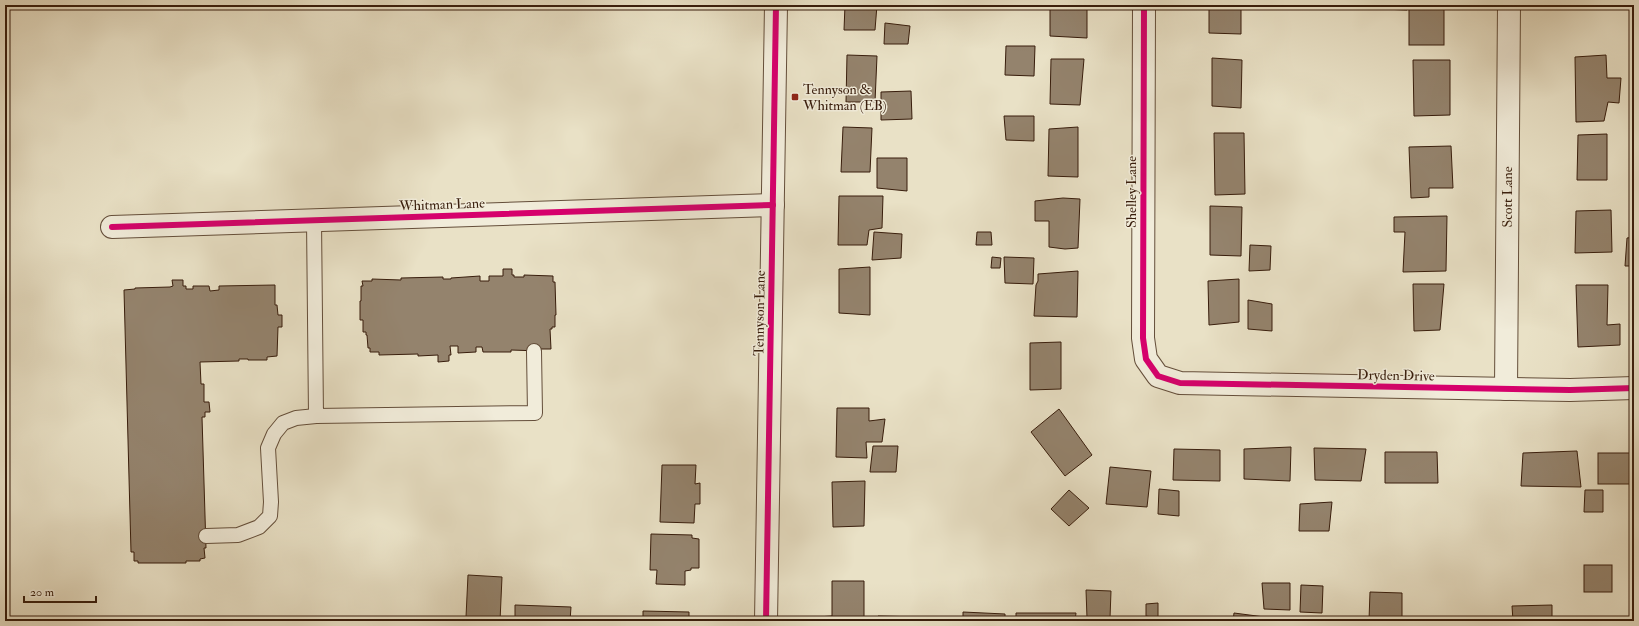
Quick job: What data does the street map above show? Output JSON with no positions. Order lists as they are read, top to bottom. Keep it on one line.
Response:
{"streets":{"street":["Shelley Lane","Scott Lane","Whitman Lane","Tennyson Lane","Dryden Drive"]},"crossings":[["Shelley Lane","Dryden Drive"],["Scott Lane","Dryden Drive"],["Whitman Lane","Tennyson Lane"]],"places":{"transit":["Tennyson & Whitman (EB)"]},"scale_bar":"20 m"}
